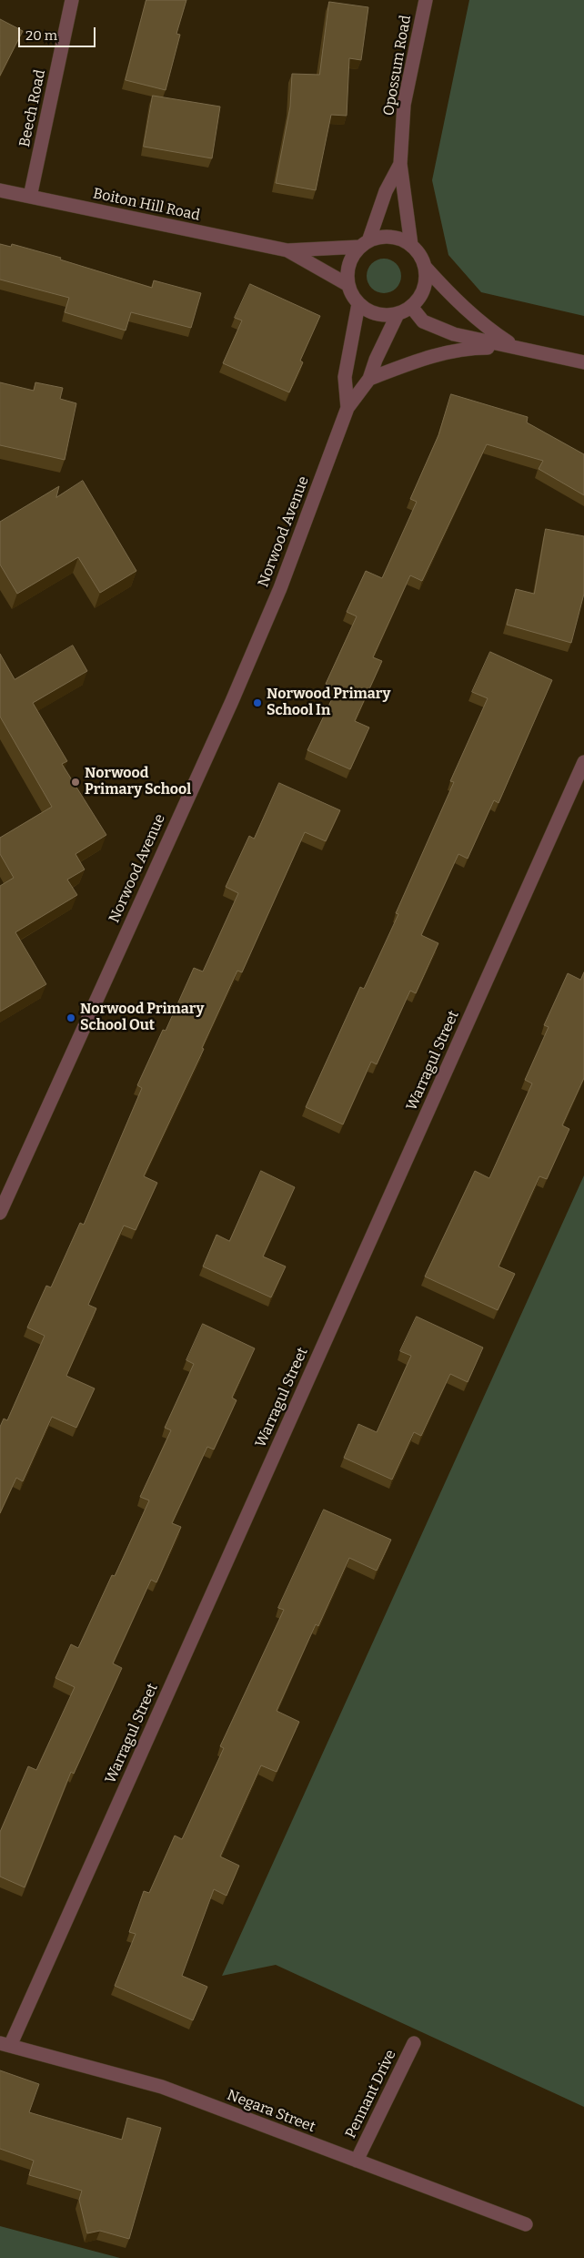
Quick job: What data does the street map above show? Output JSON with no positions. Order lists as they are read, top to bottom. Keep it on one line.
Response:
{"streets":{"street":["Opossum Road","Beech Road","Boiton Hill Road","Norwood Avenue","Warragul Street","Pennant Drive","Negara Street"]},"crossings":[["Opossum Road","Boiton Hill Road"],["Opossum Road","Norwood Avenue"],["Beech Road","Boiton Hill Road"],["Boiton Hill Road","Norwood Avenue"],["Warragul Street","Negara Street"],["Pennant Drive","Negara Street"]],"places":["Norwood Primary School In","Norwood Primary School","Norwood Primary School Out"],"scale_bar":"20 m"}
